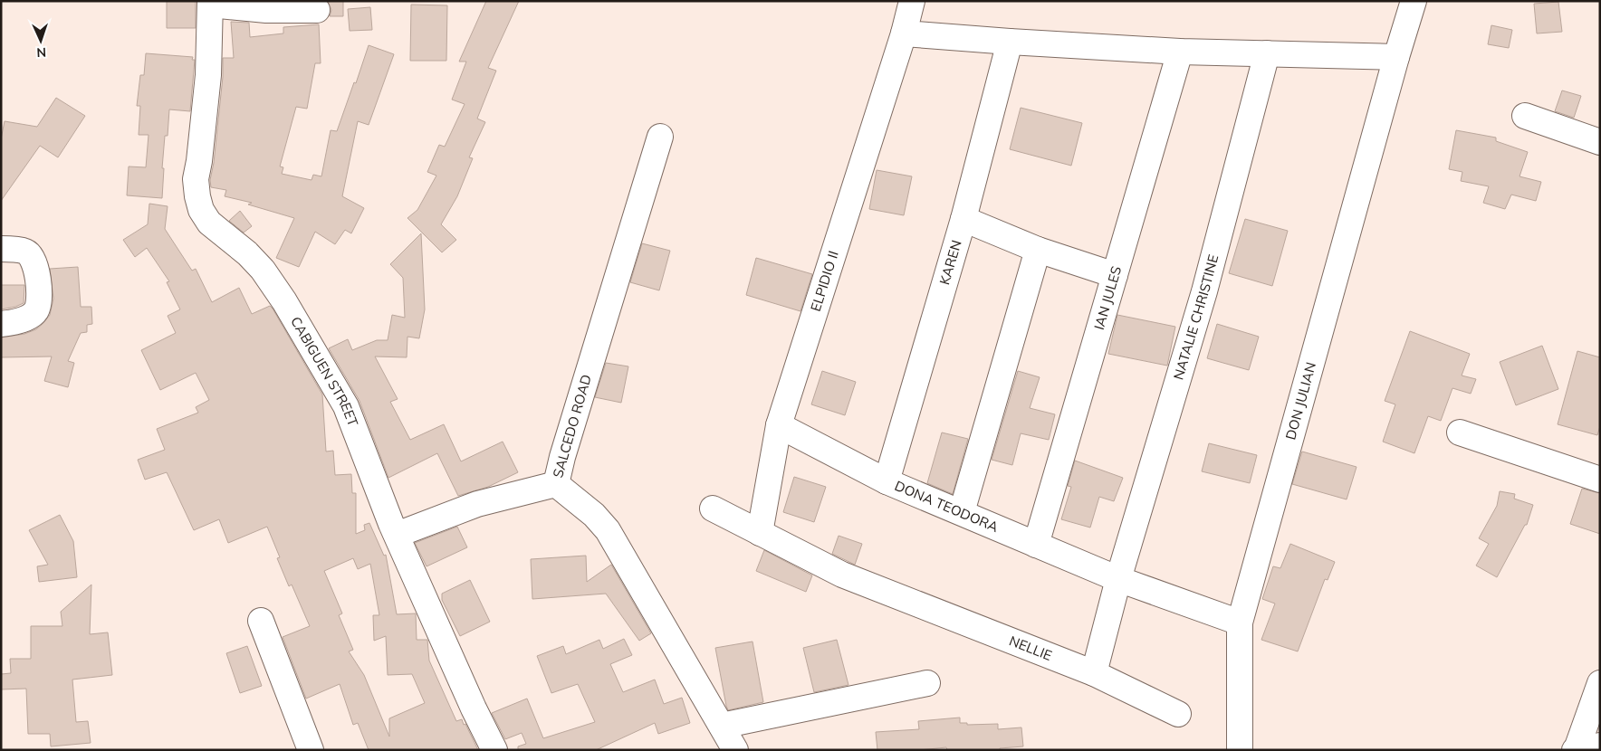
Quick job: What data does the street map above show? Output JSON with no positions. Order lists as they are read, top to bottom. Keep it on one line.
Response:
{"streets":{"street":["KAREN","ELPIDIO II","IAN JULES","NATALIE CHRISTINE","CABIGUEN STREET","DON JULIAN","SALCEDO ROAD","DONA TEODORA","NELLIE"]},"crossings":[["KAREN","DONA TEODORA"],["ELPIDIO II","DONA TEODORA"],["ELPIDIO II","NELLIE"],["IAN JULES","DONA TEODORA"],["NATALIE CHRISTINE","DONA TEODORA"]],"north":"bottom"}
